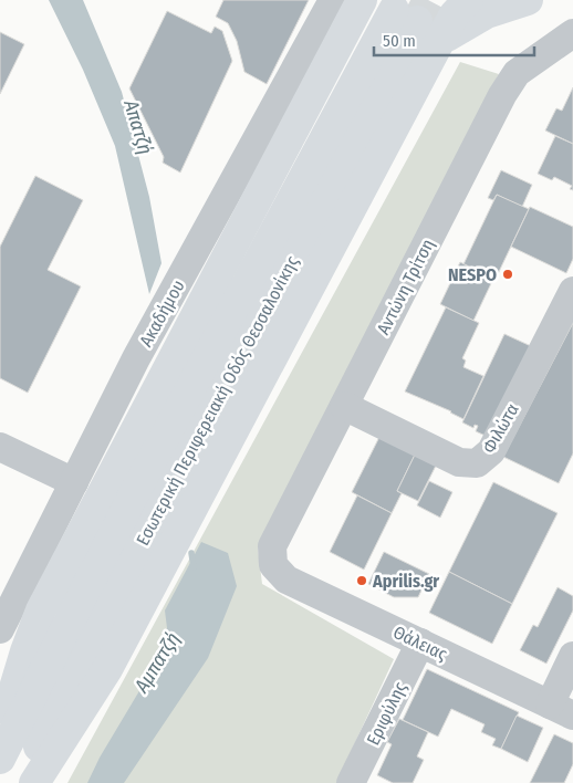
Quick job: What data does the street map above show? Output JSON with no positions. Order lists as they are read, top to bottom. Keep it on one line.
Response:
{"streets":{"highway":["Εσωτερική Περιφερειακή Οδός Θεσσαλονίκης"],"street":["Αντώνη Τρίτση","Ακαδήμου","Φιλώτα","Θάλειας","Εριφύλης"]},"crossings":[["Αντώνη Τρίτση","Φιλώτα"],["Αντώνη Τρίτση","Θάλειας"],["Θάλειας","Εριφύλης"]],"water":["Απατζή","Αμπατζή"],"places":["NESPO","Aprilis.gr"],"scale_bar":"50 m"}
